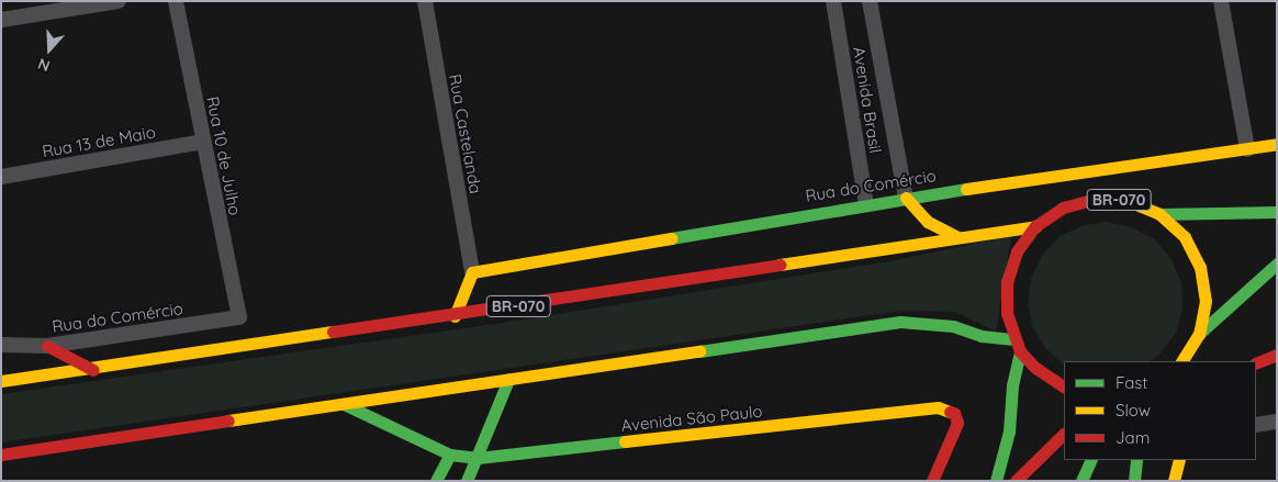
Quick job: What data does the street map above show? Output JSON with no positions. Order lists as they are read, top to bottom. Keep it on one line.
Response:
{"streets":{"main road":["Rua do Comércio","BR-070","Avenida São Paulo"],"street":["Avenida Brasil","Rua Castelanda","Rua 13 de Maio","Rua 10 de Julho"]},"crossings":[["Avenida Brasil","Rua do Comércio"],["Rua Castelanda","Rua do Comércio"],["Rua 13 de Maio","Rua 10 de Julho"],["Rua 10 de Julho","Rua do Comércio"]],"legend":["Fast","Slow","Jam"],"north":"bottom"}
